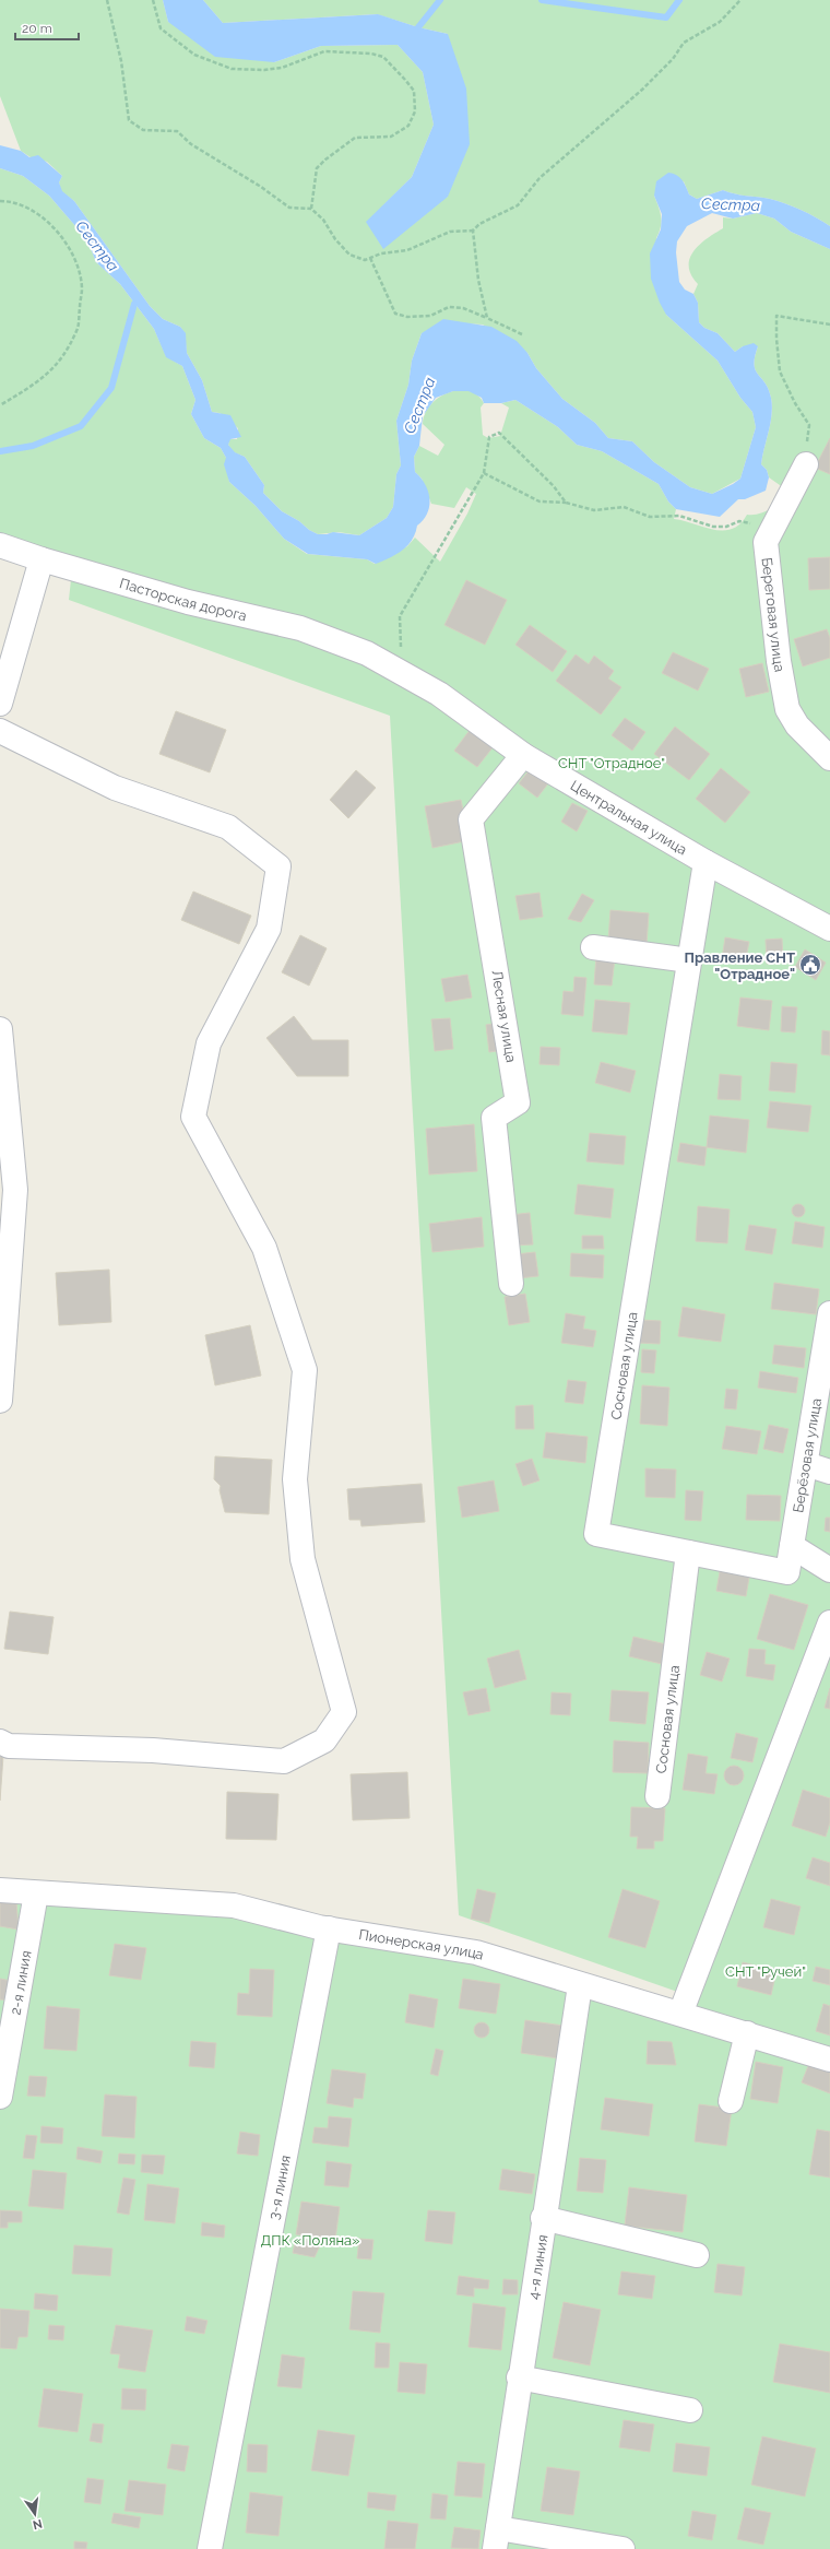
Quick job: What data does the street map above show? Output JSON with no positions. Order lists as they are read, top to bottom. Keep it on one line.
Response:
{"streets":{"street":["Пасторская дорога","Береговая улица","Центральная улица","Лесная улица","Сосновая улица","Берёзовая улица","Пионерская улица","2-я линия","3-я линия","4-я линия"]},"crossings":[["Пасторская дорога","Центральная улица"],["Центральная улица","Лесная улица"],["Центральная улица","Сосновая улица"],["Сосновая улица","Берёзовая улица"],["Пионерская улица","2-я линия"],["Пионерская улица","3-я линия"],["Пионерская улица","4-я линия"]],"water":["Сестра"],"parks":["СНТ \"Отрадное\"","СНТ \"Ручей\"","ДПК «Поляна»"],"places":{"public building":["Правление СНТ \"Отрадное\""]},"scale_bar":"20 m","north":"bottom"}
